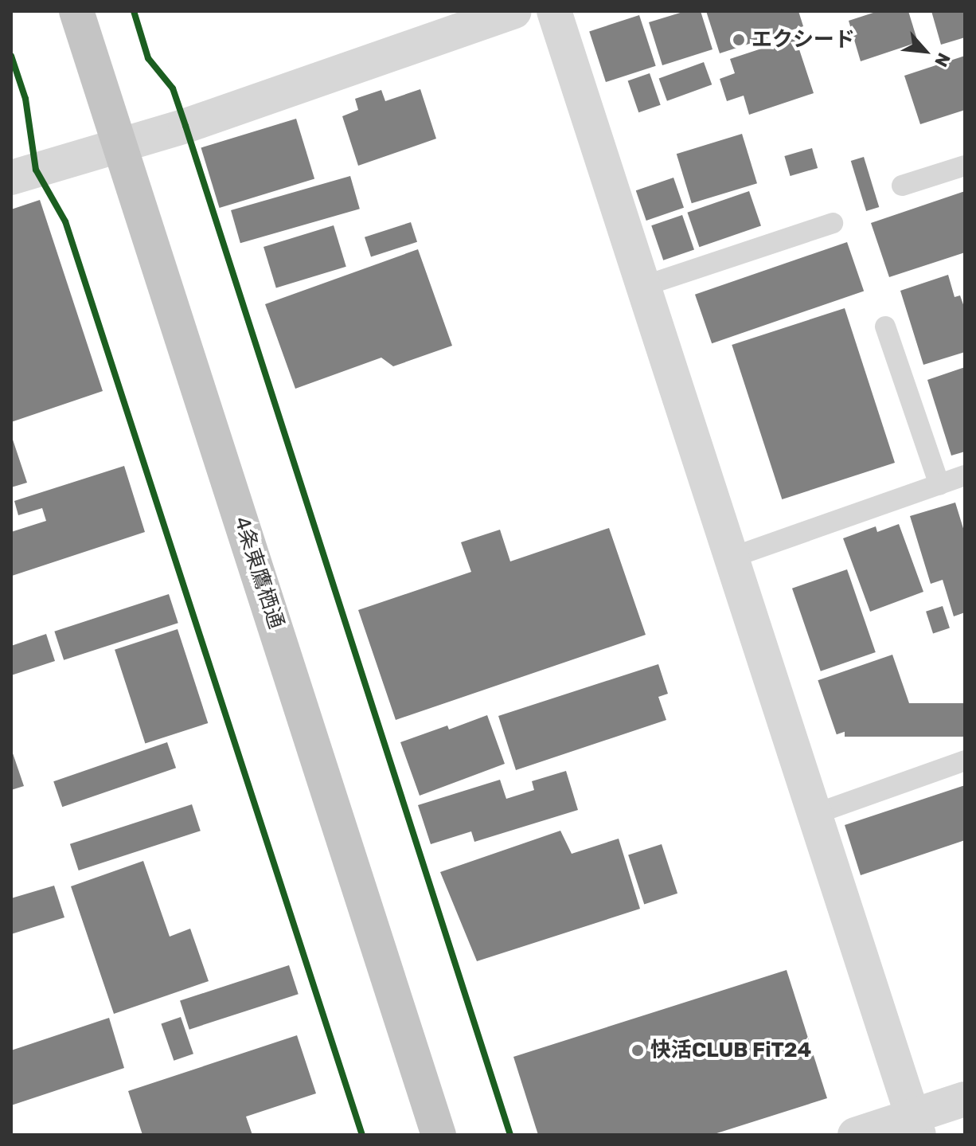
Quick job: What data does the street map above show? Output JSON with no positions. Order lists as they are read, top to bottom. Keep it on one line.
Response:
{"streets":{"highway":["4条東鷹栖通"]},"places":["エクシード","快活CLUB FiT24"],"north":"bottom right"}
